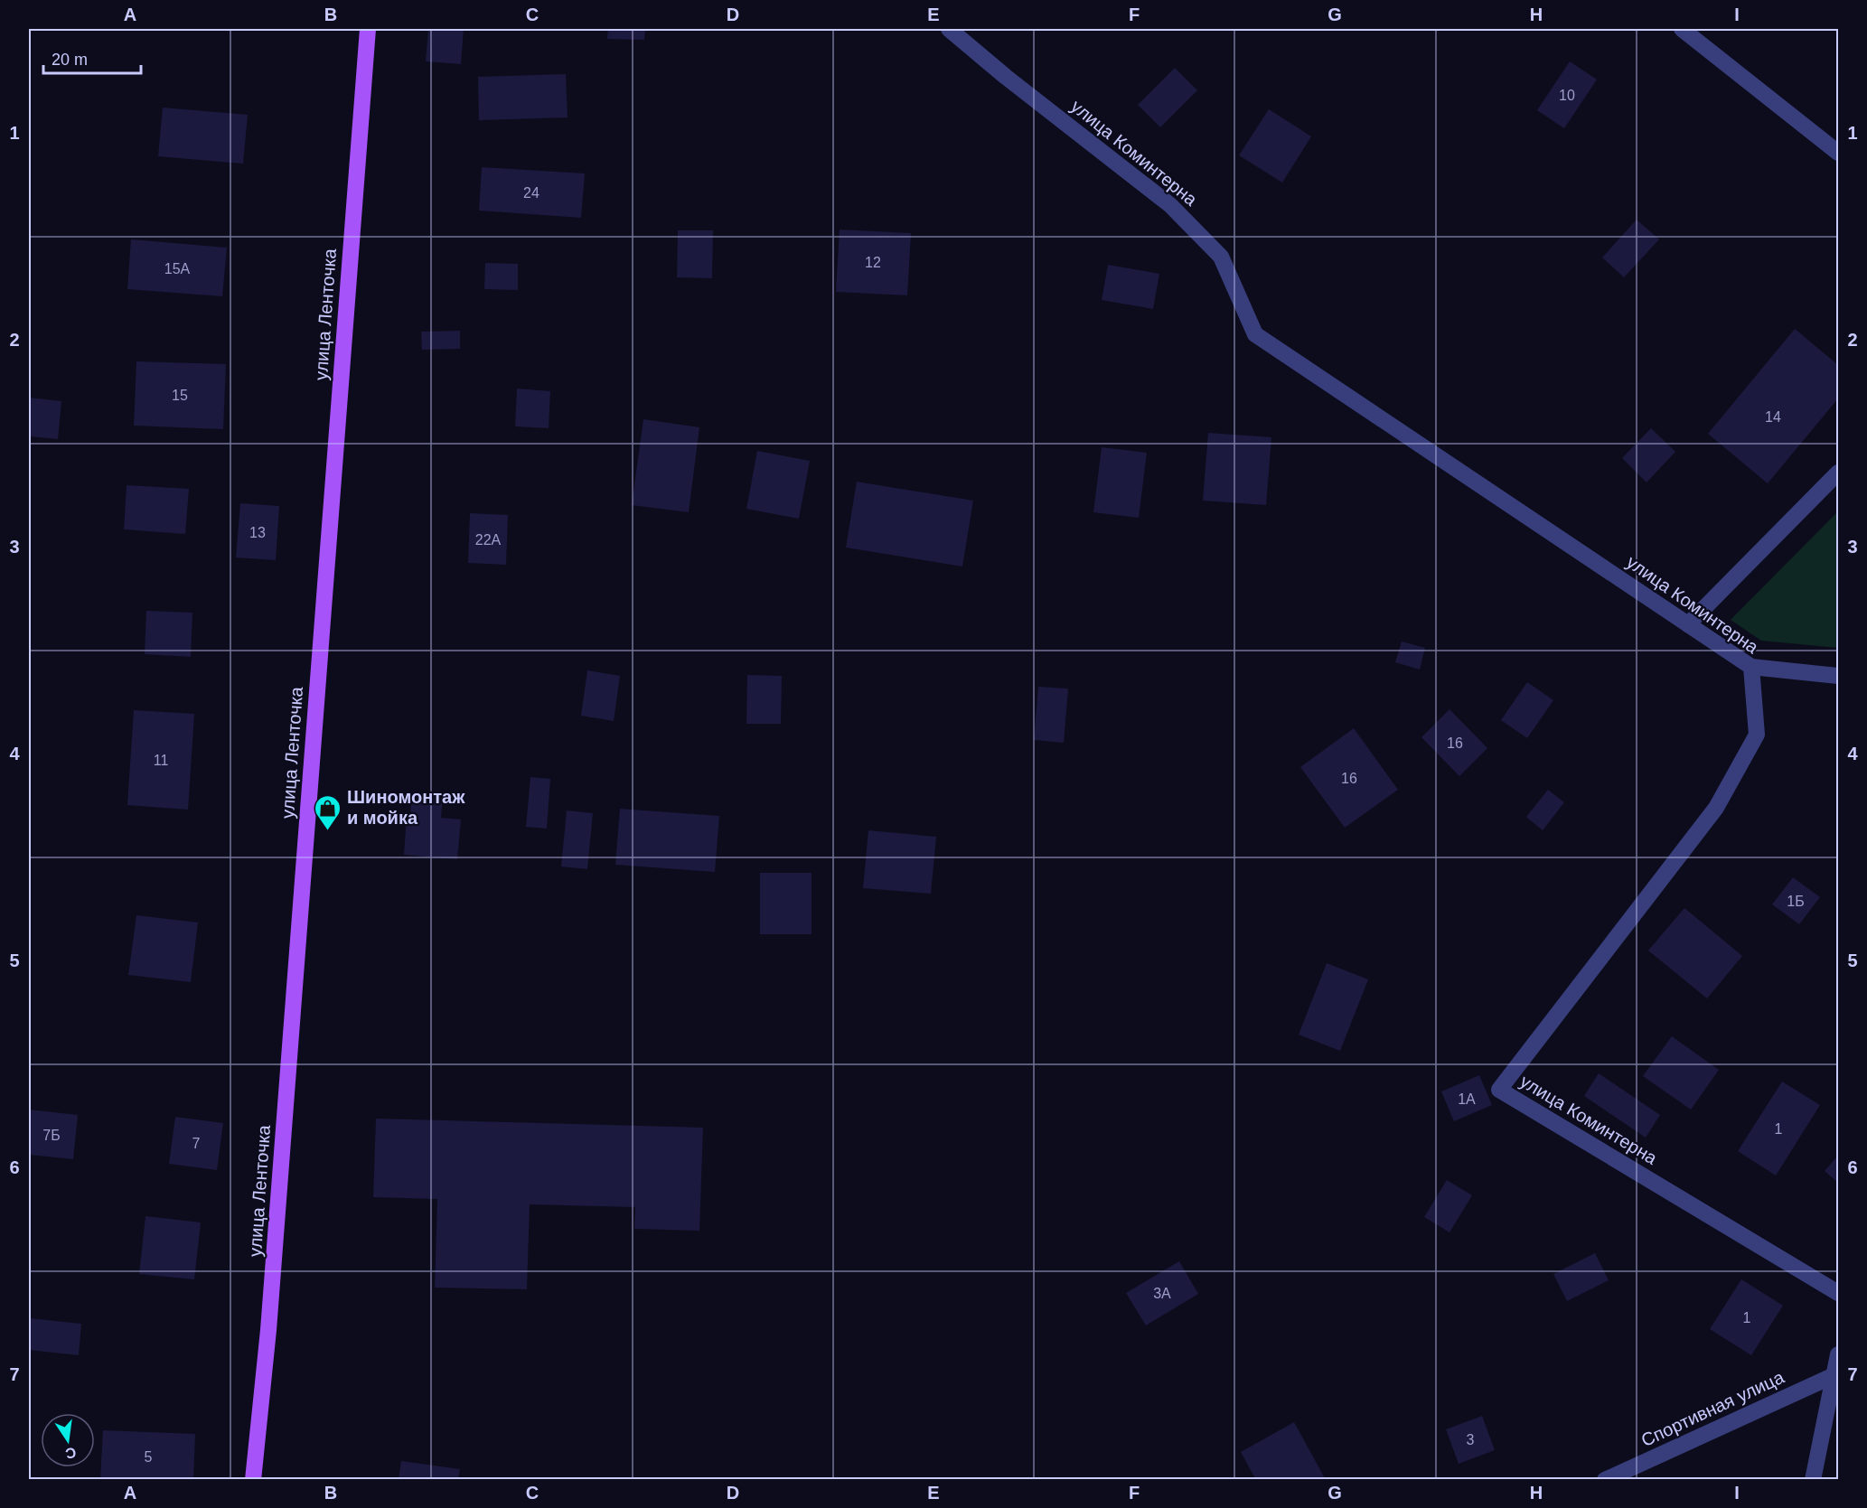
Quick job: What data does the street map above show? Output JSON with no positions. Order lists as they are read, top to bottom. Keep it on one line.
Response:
{"streets":{"main road":["улица Ленточка"],"street":["улица Коминтерна","Спортивная улица"]},"places":{"shop":["Шиномонтаж и мойка"]},"house_numbers":["10","24","12","15А","15","14","13","22А","16","11","16","1Б","1А","1","7Б","7","3А","1","3","5"],"scale_bar":"20 m","north":"bottom","grid":{"columns":["A","B","C","D","E","F","G","H","I"],"rows":["1","2","3","4","5","6","7"]}}
